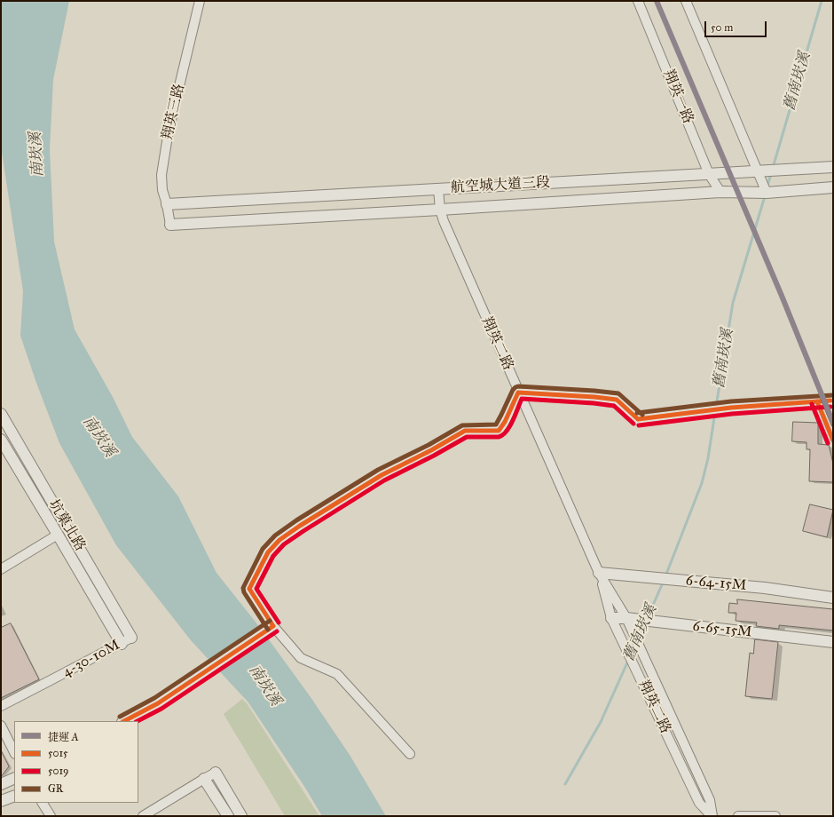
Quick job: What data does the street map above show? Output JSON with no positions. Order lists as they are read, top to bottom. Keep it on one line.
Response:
{"streets":{"street":["翔英一路","翔英三路","航空城大道三段","翔英二路","坑菓北路","6-64-15M","6-65-15M","4-30-10M"]},"crossings":[["翔英一路","航空城大道三段"],["翔英三路","航空城大道三段"],["航空城大道三段","翔英二路"],["翔英二路","6-64-15M"],["翔英二路","6-65-15M"],["坑菓北路","4-30-10M"]],"water":["舊南崁溪","南崁溪"],"lines":["metro line A","transit line GR","transit line 5015","transit line 5019"],"legend":["捷運 A","5015","5019","GR"],"scale_bar":"50 m"}
